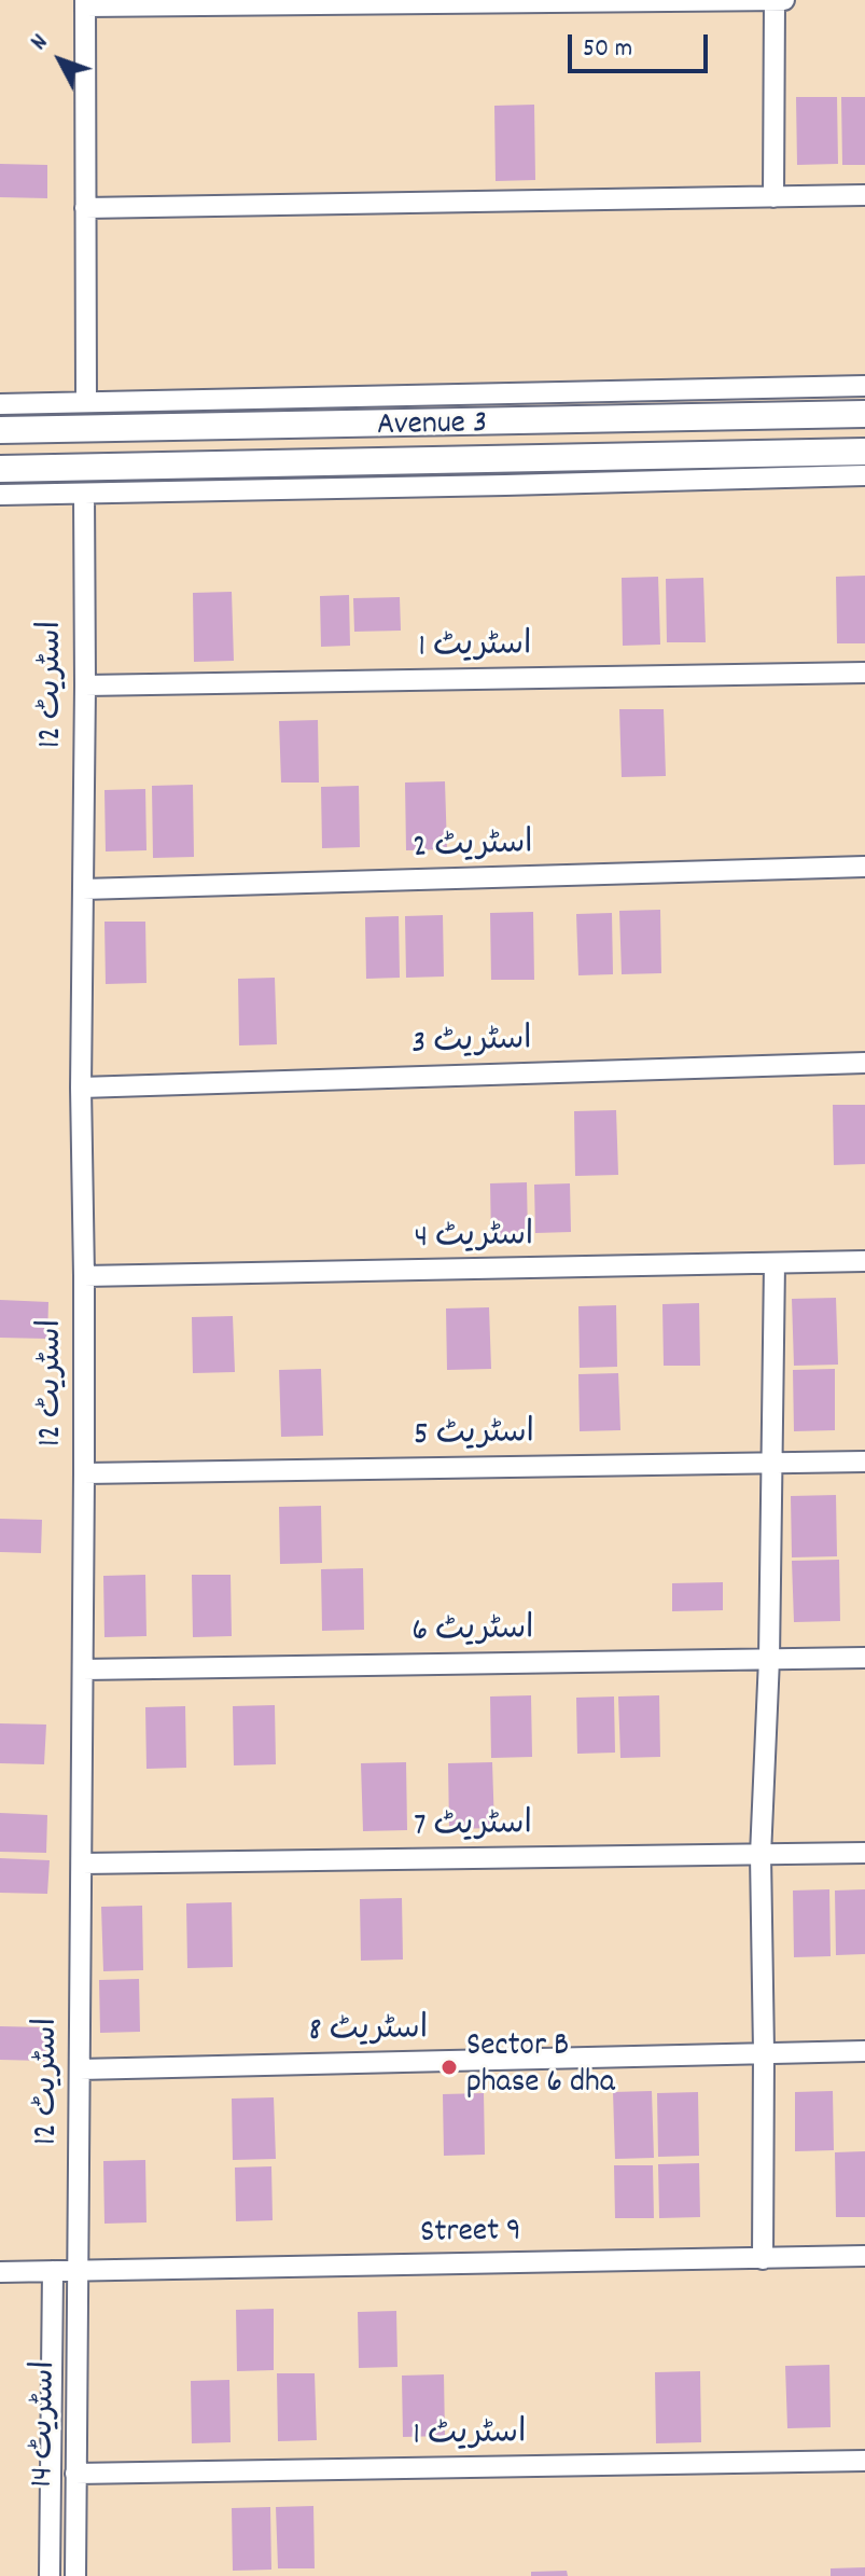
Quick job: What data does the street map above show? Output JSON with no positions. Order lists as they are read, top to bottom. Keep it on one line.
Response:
{"streets":{"main road":["Avenue 3"],"street":["اسٹریٹ 1","اسٹریٹ 12","اسٹریٹ 2","اسٹریٹ 3","اسٹریٹ 4","اسٹریٹ 5","اسٹریٹ 6","اسٹریٹ 7","اسٹریٹ 8","Street 9","اسٹریٹ 14"]},"crossings":[["اسٹریٹ 1","اسٹریٹ 12"],["اسٹریٹ 1","اسٹریٹ 14"],["اسٹریٹ 12","اسٹریٹ 2"],["اسٹریٹ 12","اسٹریٹ 3"],["اسٹریٹ 12","اسٹریٹ 4"],["اسٹریٹ 12","اسٹریٹ 5"],["اسٹریٹ 12","اسٹریٹ 6"],["اسٹریٹ 12","اسٹریٹ 7"],["اسٹریٹ 12","اسٹریٹ 8"],["اسٹریٹ 12","Street 9"],["اسٹریٹ 12","اسٹریٹ 14"],["Street 9","اسٹریٹ 14"]],"places":["Sector B phase 6 dha"],"scale_bar":"50 m","north":"top left"}
